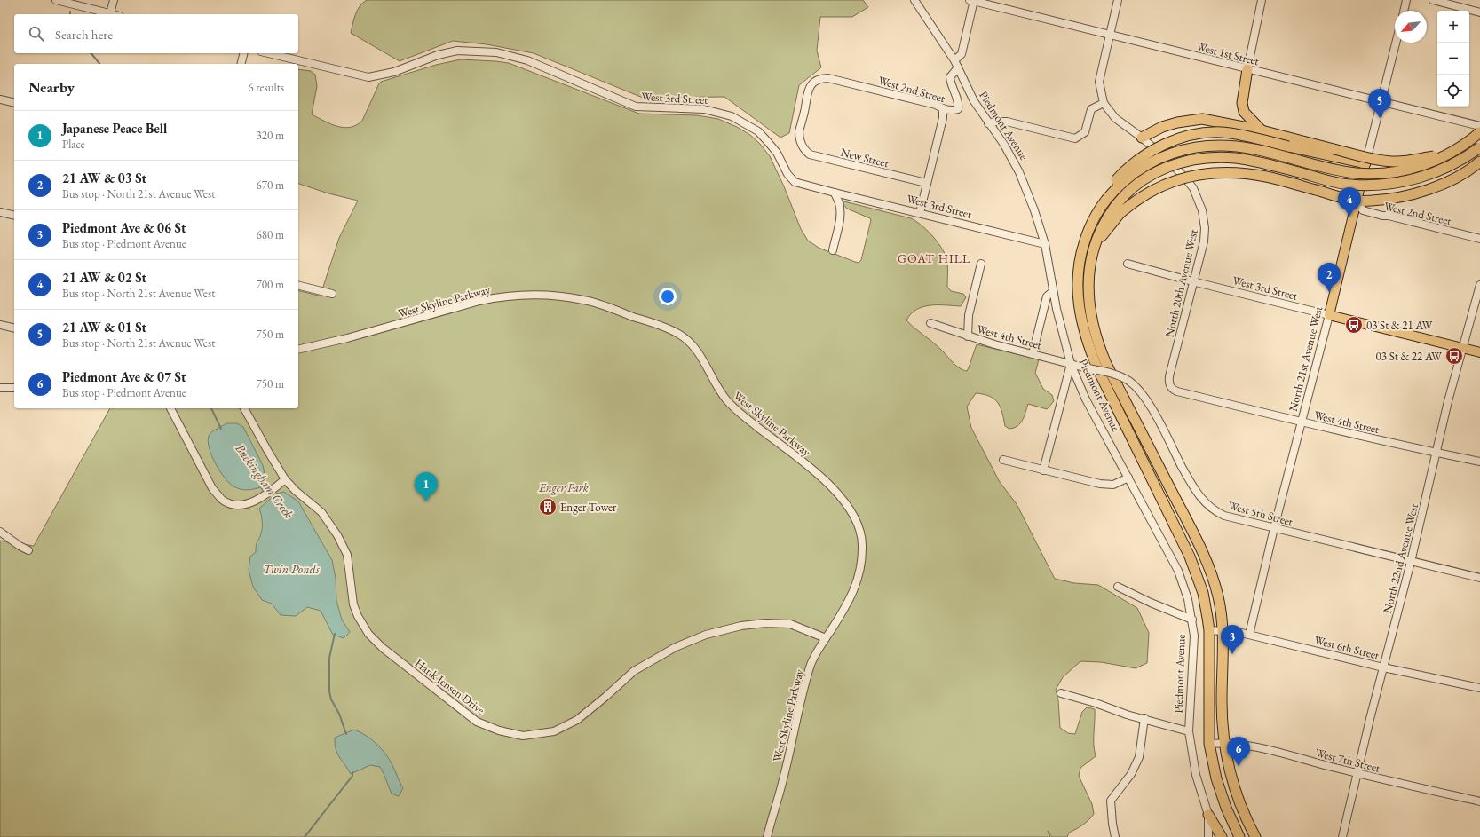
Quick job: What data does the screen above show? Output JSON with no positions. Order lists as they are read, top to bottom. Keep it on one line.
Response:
{"streets":{"highway":["Piedmont Avenue"],"main road":["West 3rd Street","North 21st Avenue West"],"street":["West 1st Street","West 2nd Street","New Street","North 20th Avenue West","West Skyline Parkway","West 4th Street","West 5th Street","North 22nd Avenue West","West 6th Street","Hank Jensen Drive","West 7th Street"]},"crossings":[["West 1st Street","North 20th Avenue West"],["West 1st Street","North 21st Avenue West"],["West 2nd Street","Piedmont Avenue"],["West 2nd Street","New Street"],["West 2nd Street","North 21st Avenue West"],["West 3rd Street","Piedmont Avenue"],["West 3rd Street","North 20th Avenue West"],["West 3rd Street","North 21st Avenue West"],["West 3rd Street","North 22nd Avenue West"],["Piedmont Avenue","West 4th Street"],["Piedmont Avenue","West 6th Street"],["Piedmont Avenue","West 7th Street"],["North 20th Avenue West","West 4th Street"],["West Skyline Parkway","Hank Jensen Drive"],["West 4th Street","North 21st Avenue West"],["West 4th Street","West 5th Street"],["West 4th Street","North 22nd Avenue West"],["North 21st Avenue West","West 5th Street"],["North 21st Avenue West","West 6th Street"],["West 5th Street","North 22nd Avenue West"],["North 22nd Avenue West","West 6th Street"],["North 22nd Avenue West","West 7th Street"]],"districts":["GOAT HILL"],"water":["Buckingham Creek","Twin Ponds"],"parks":["Enger Park"],"places":{"bus stop":["03 St & 21 AW","03 St & 22 AW"],"building":["Enger Tower"]},"north":"bottom left","page":{"map_buttons":["+","−"],"search":"Search here","heading":["Nearby","6 results"],"pins":["5","4","2","1","3","6"],"list":[{"mark":"1","name":"Japanese Peace Bell","note":"Place","value":"320 m"},{"mark":"2","name":"21 AW & 03 St","note":"Bus stop · North 21st Avenue West","value":"670 m"},{"mark":"3","name":"Piedmont Ave & 06 St","note":"Bus stop · Piedmont Avenue","value":"680 m"},{"mark":"4","name":"21 AW & 02 St","note":"Bus stop · North 21st Avenue West","value":"700 m"},{"mark":"5","name":"21 AW & 01 St","note":"Bus stop · North 21st Avenue West","value":"750 m"},{"mark":"6","name":"Piedmont Ave & 07 St","note":"Bus stop · Piedmont Avenue","value":"750 m"}]}}
